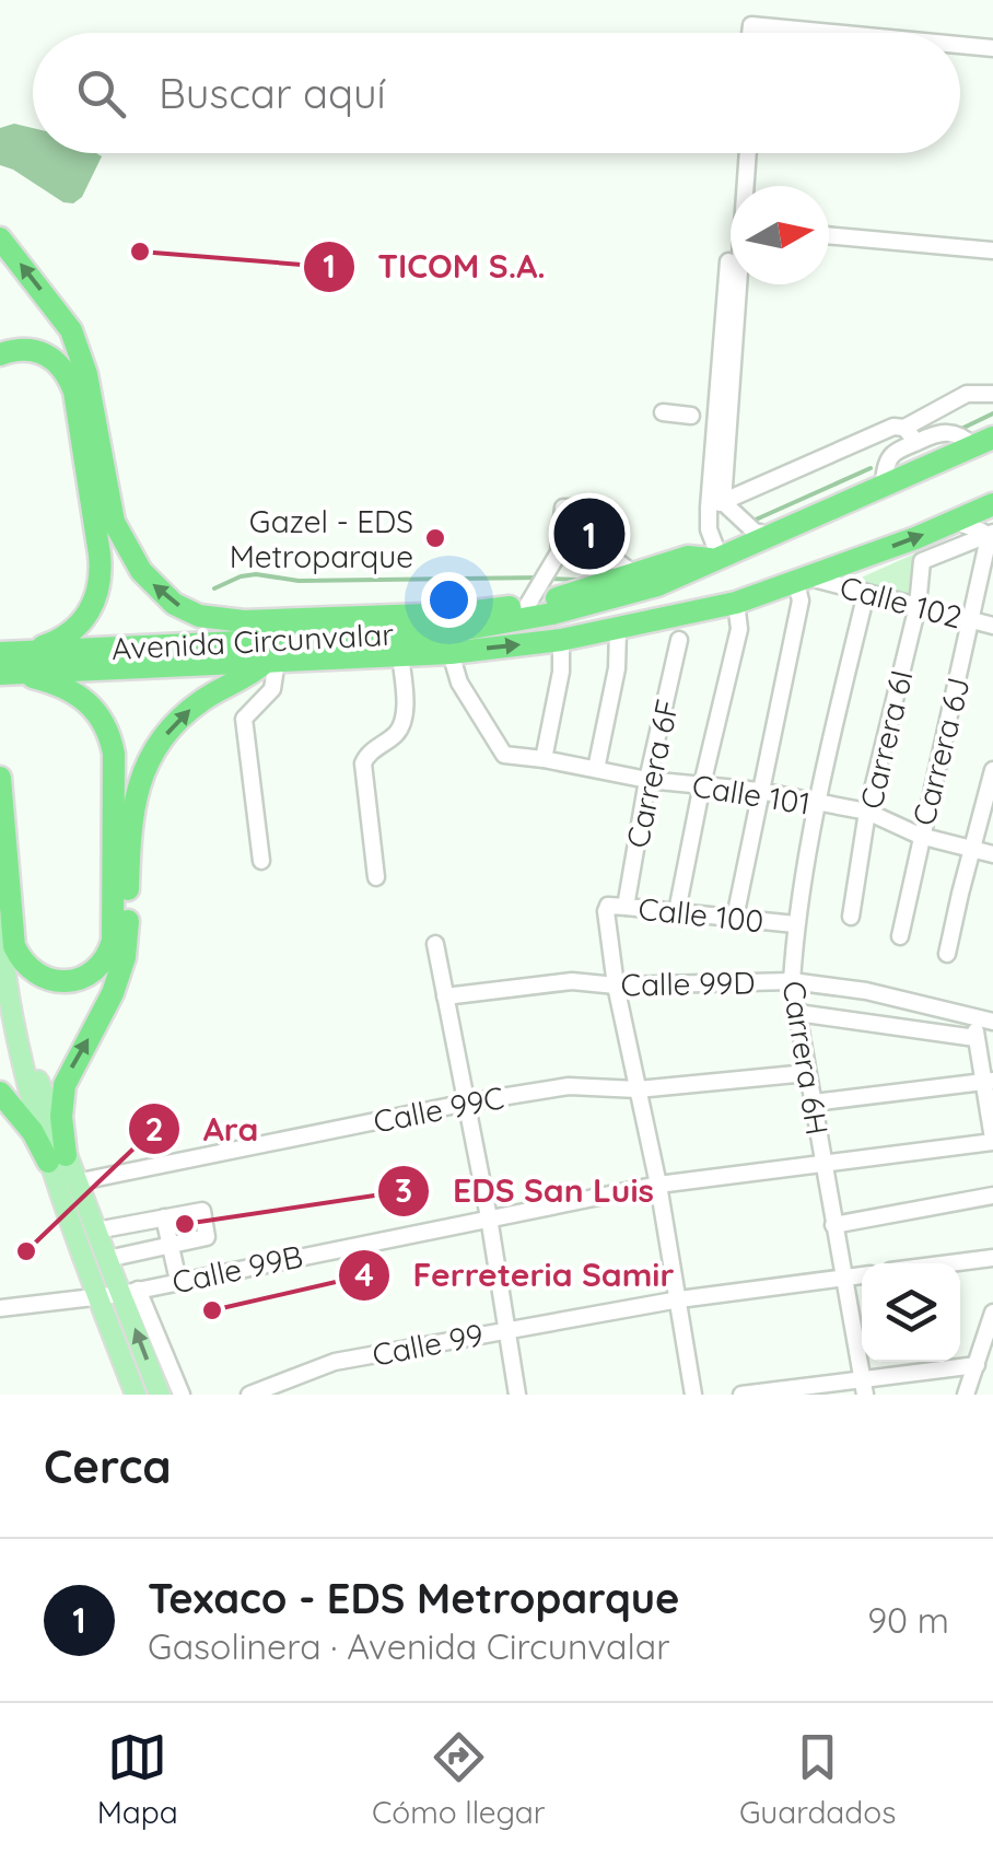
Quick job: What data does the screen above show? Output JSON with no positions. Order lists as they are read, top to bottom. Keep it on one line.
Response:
{"streets":{"highway":["Avenida Circunvalar"],"street":["Calle 102","Carrera 6I","Carrera 6J","Carrera 6F","Calle 101","Calle 100","Calle 99D","Carrera 6H","Calle 99C","Calle 99B","Calle 99"]},"crossings":[["Calle 102","Avenida Circunvalar"],["Calle 102","Carrera 6I"],["Calle 102","Carrera 6J"],["Calle 102","Carrera 6H"],["Avenida Circunvalar","Calle 101"],["Carrera 6I","Carrera 6J"],["Carrera 6I","Calle 101"],["Carrera 6J","Calle 101"],["Carrera 6F","Calle 101"],["Carrera 6F","Calle 100"],["Calle 101","Carrera 6H"],["Calle 100","Calle 99D"],["Calle 100","Carrera 6H"],["Calle 99D","Carrera 6H"],["Carrera 6H","Calle 99C"],["Carrera 6H","Calle 99B"],["Carrera 6H","Calle 99"]],"places":["TICOM S.A.","Gazel - EDS Metroparque","EDS San Luis","Ara","Ferreteria Samir"],"north":"right","page":{"search":"Buscar aquí","pins":"1","heading":"Cerca","list":[{"mark":"1","name":"Texaco - EDS Metroparque","note":"Gasolinera · Avenida Circunvalar","value":"90 m"}],"nav":["Mapa","Cómo llegar","Guardados"]}}
